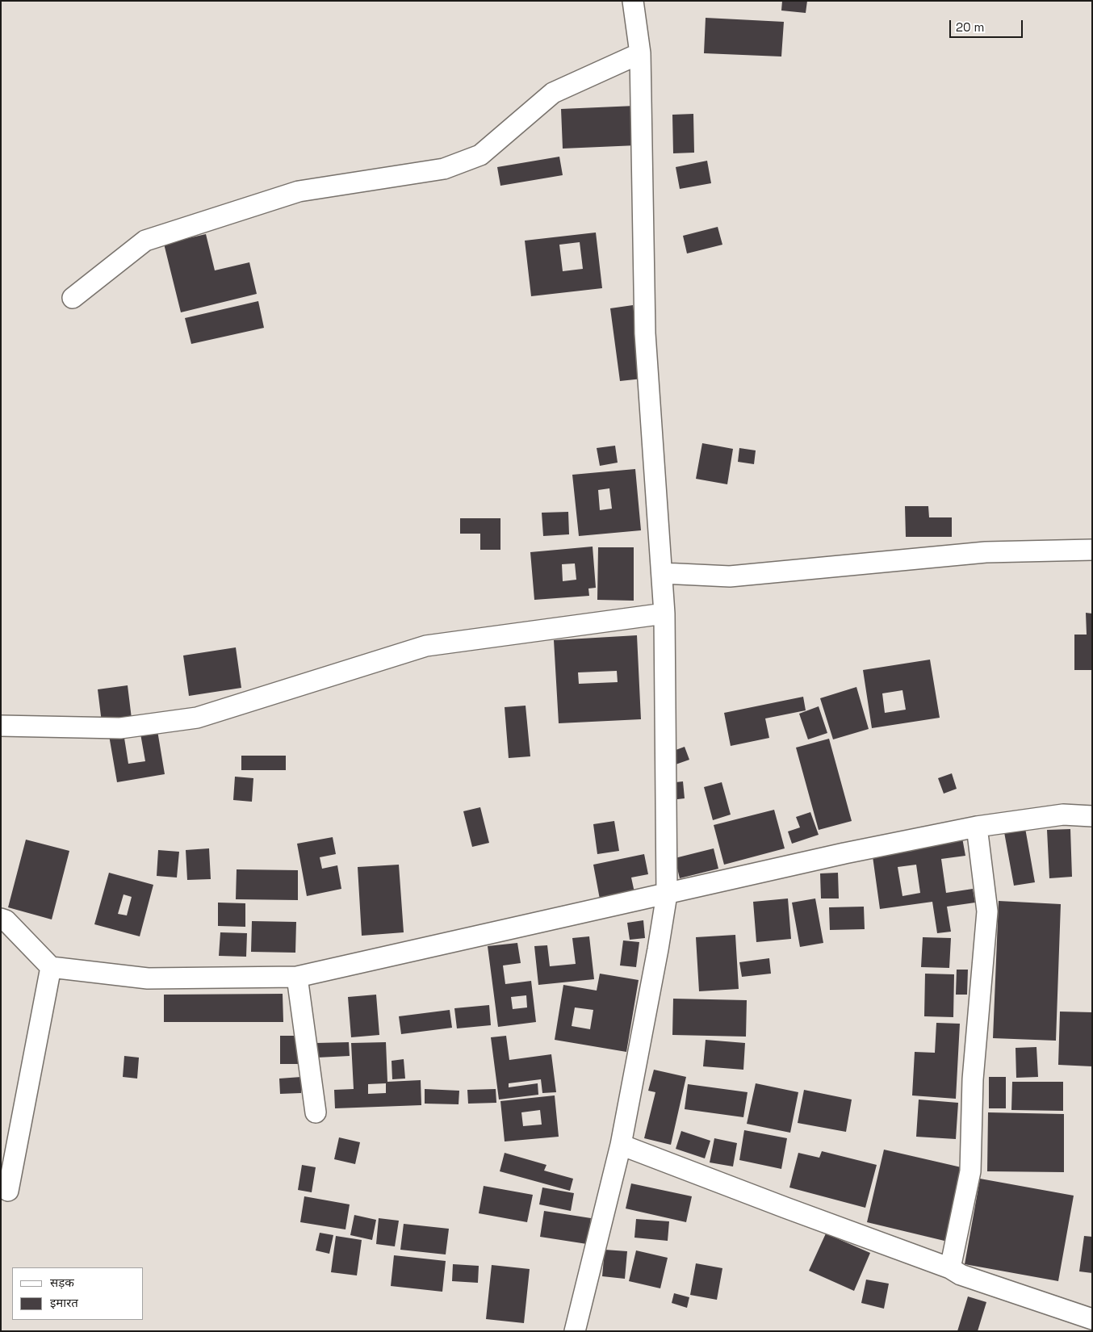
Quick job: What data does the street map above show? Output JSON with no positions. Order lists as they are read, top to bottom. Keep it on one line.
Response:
{"legend":["सड़क","इमारत"],"scale_bar":"20 m"}
